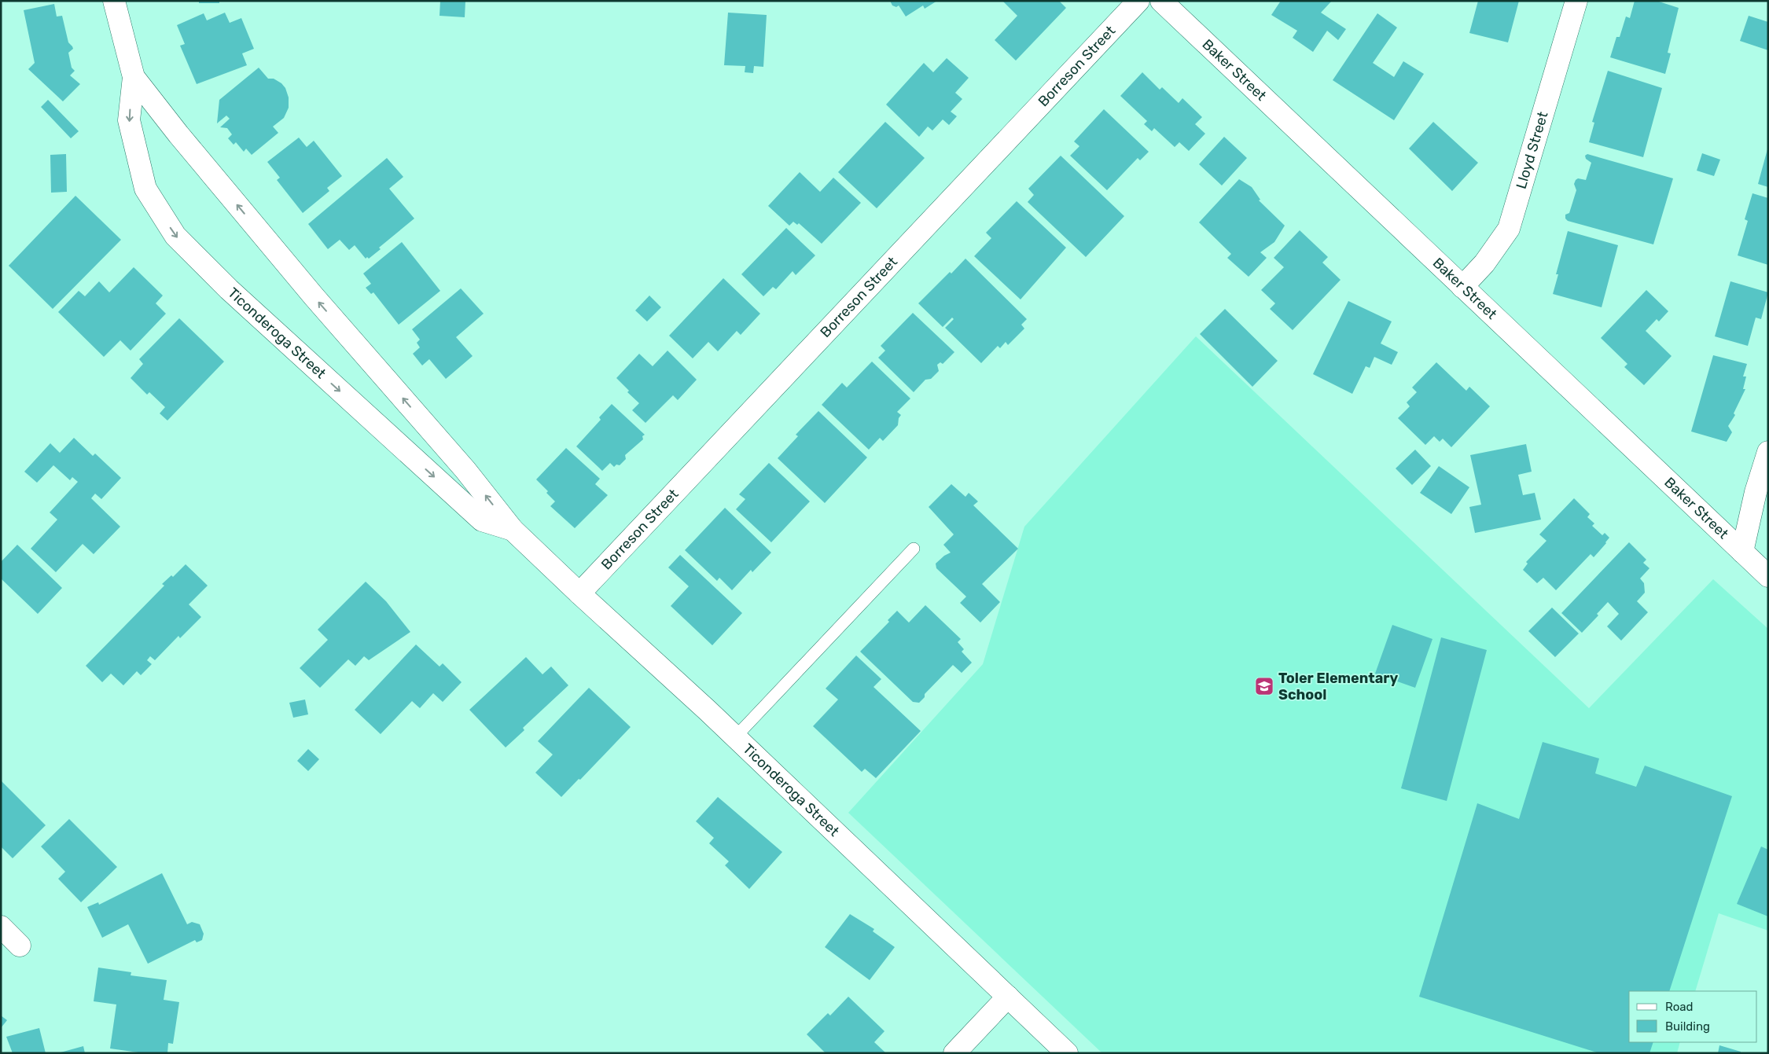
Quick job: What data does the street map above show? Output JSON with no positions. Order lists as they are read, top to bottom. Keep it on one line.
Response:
{"streets":{"street":["Borreson Street","Baker Street","Lloyd Street","Ticonderoga Street"]},"crossings":[["Borreson Street","Ticonderoga Street"],["Baker Street","Lloyd Street"]],"places":{"school or university":["Toler Elementary School"]},"legend":["Road","Building"]}
